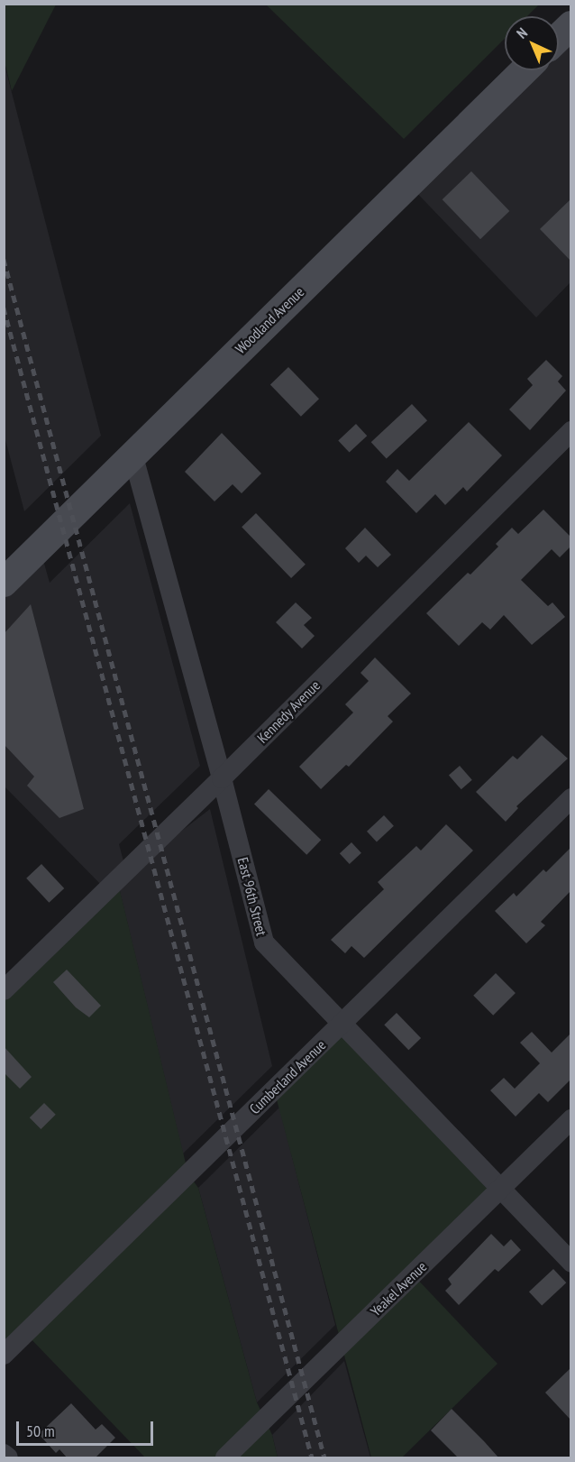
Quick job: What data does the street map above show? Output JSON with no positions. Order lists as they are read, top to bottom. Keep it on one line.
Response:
{"streets":{"main road":["Woodland Avenue"],"street":["Kennedy Avenue","East 96th Street","Cumberland Avenue","Yeakel Avenue"]},"crossings":[["Woodland Avenue","East 96th Street"],["Kennedy Avenue","East 96th Street"],["East 96th Street","Cumberland Avenue"],["East 96th Street","Yeakel Avenue"]],"scale_bar":"50 m","north":"top left"}
